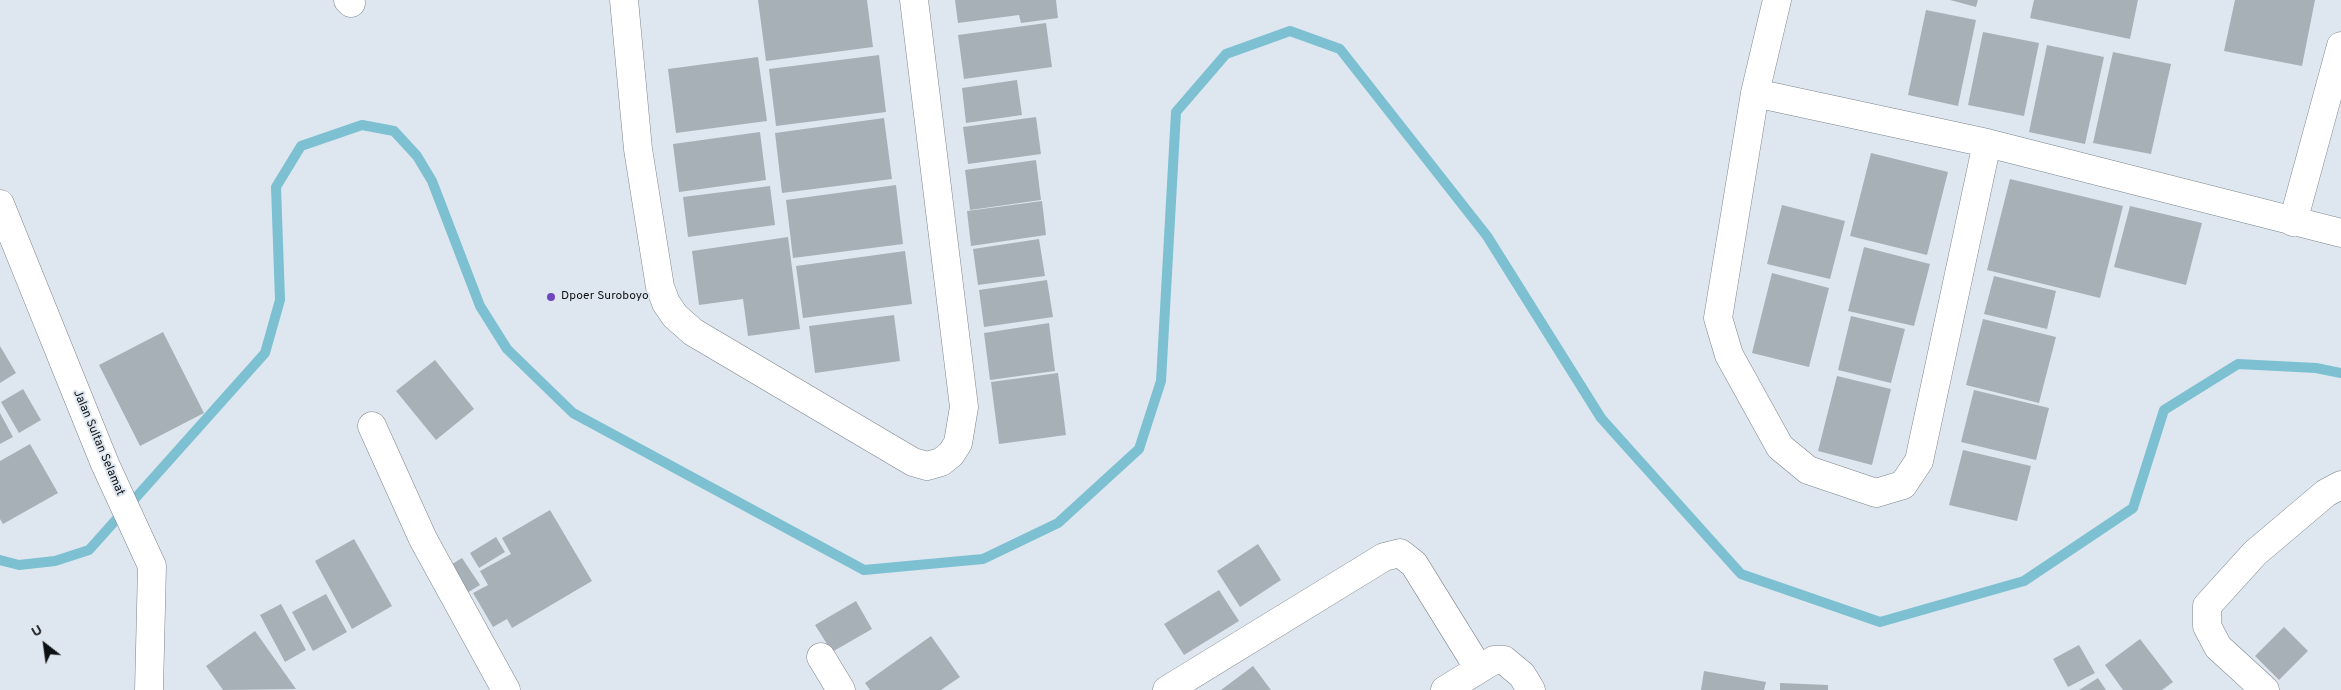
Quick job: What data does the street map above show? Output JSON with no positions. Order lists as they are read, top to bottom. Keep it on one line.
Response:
{"streets":{"street":["Jalan Sultan Selamat"]},"places":["Dpoer Suroboyo"],"north":"top left"}
